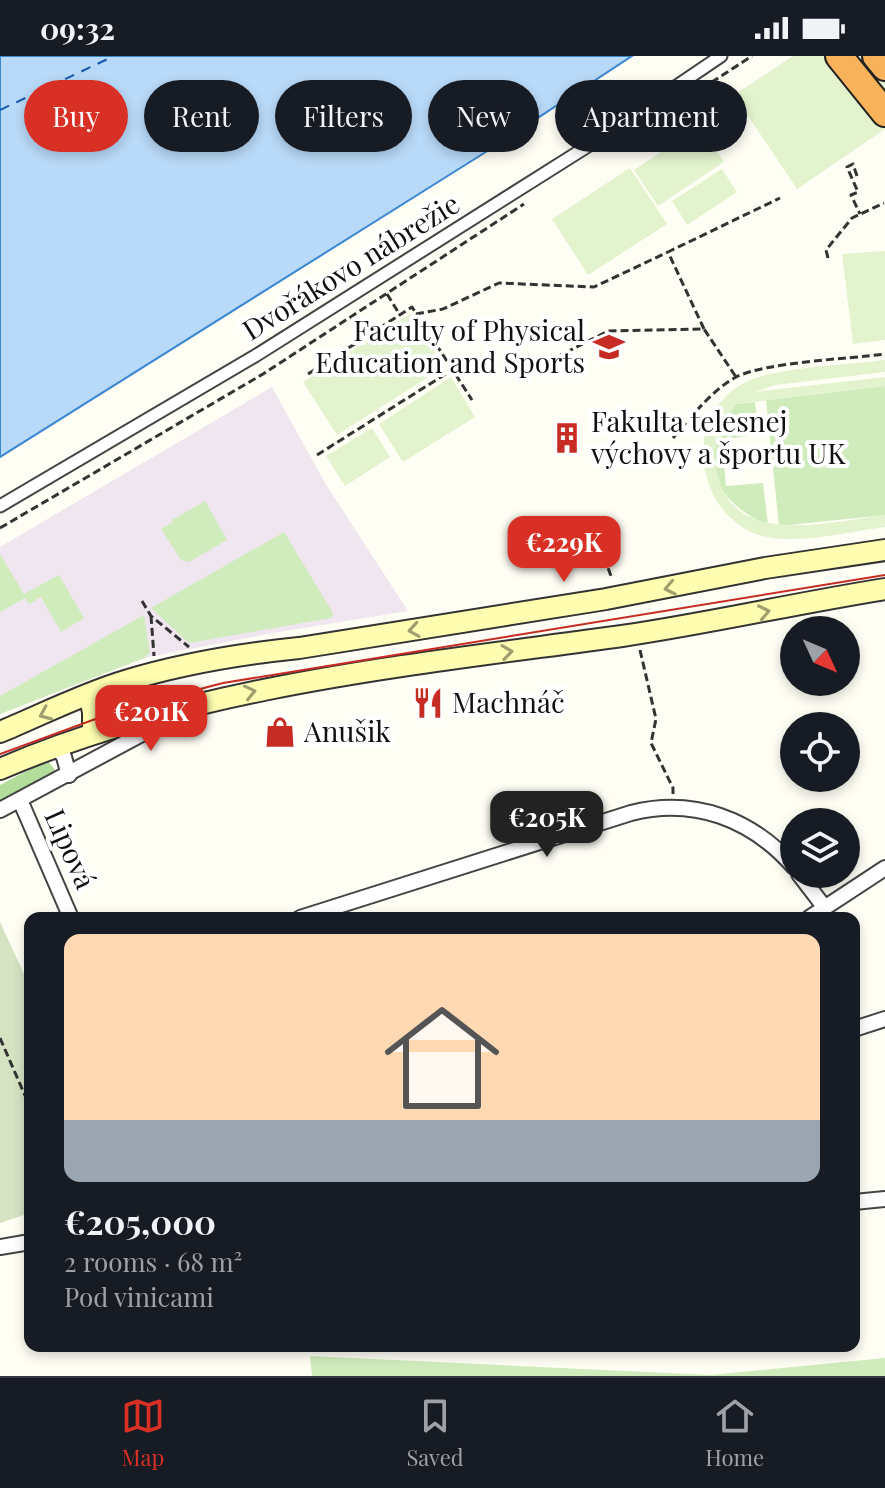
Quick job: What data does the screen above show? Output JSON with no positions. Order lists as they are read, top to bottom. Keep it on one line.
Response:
{"streets":{"street":["Dvořákovo nábrežie","Lipová"]},"places":{"school or university":["Faculty of Physical Education and Sports"],"building":["Fakulta telesnej výchovy a športu UK"],"restaurant":["Machnáč"],"shop":["Anušik"]},"north":"bottom right","page":{"status":"09:32","chip":["Buy","Rent","Filters","New","Apartment"],"price":["€229K","€201K","€205K"],"list":[{"name":"€205,000","note":"2 rooms · 68 m² · Pod vinicami"}],"tabs":["Map","Saved","Home"]}}
